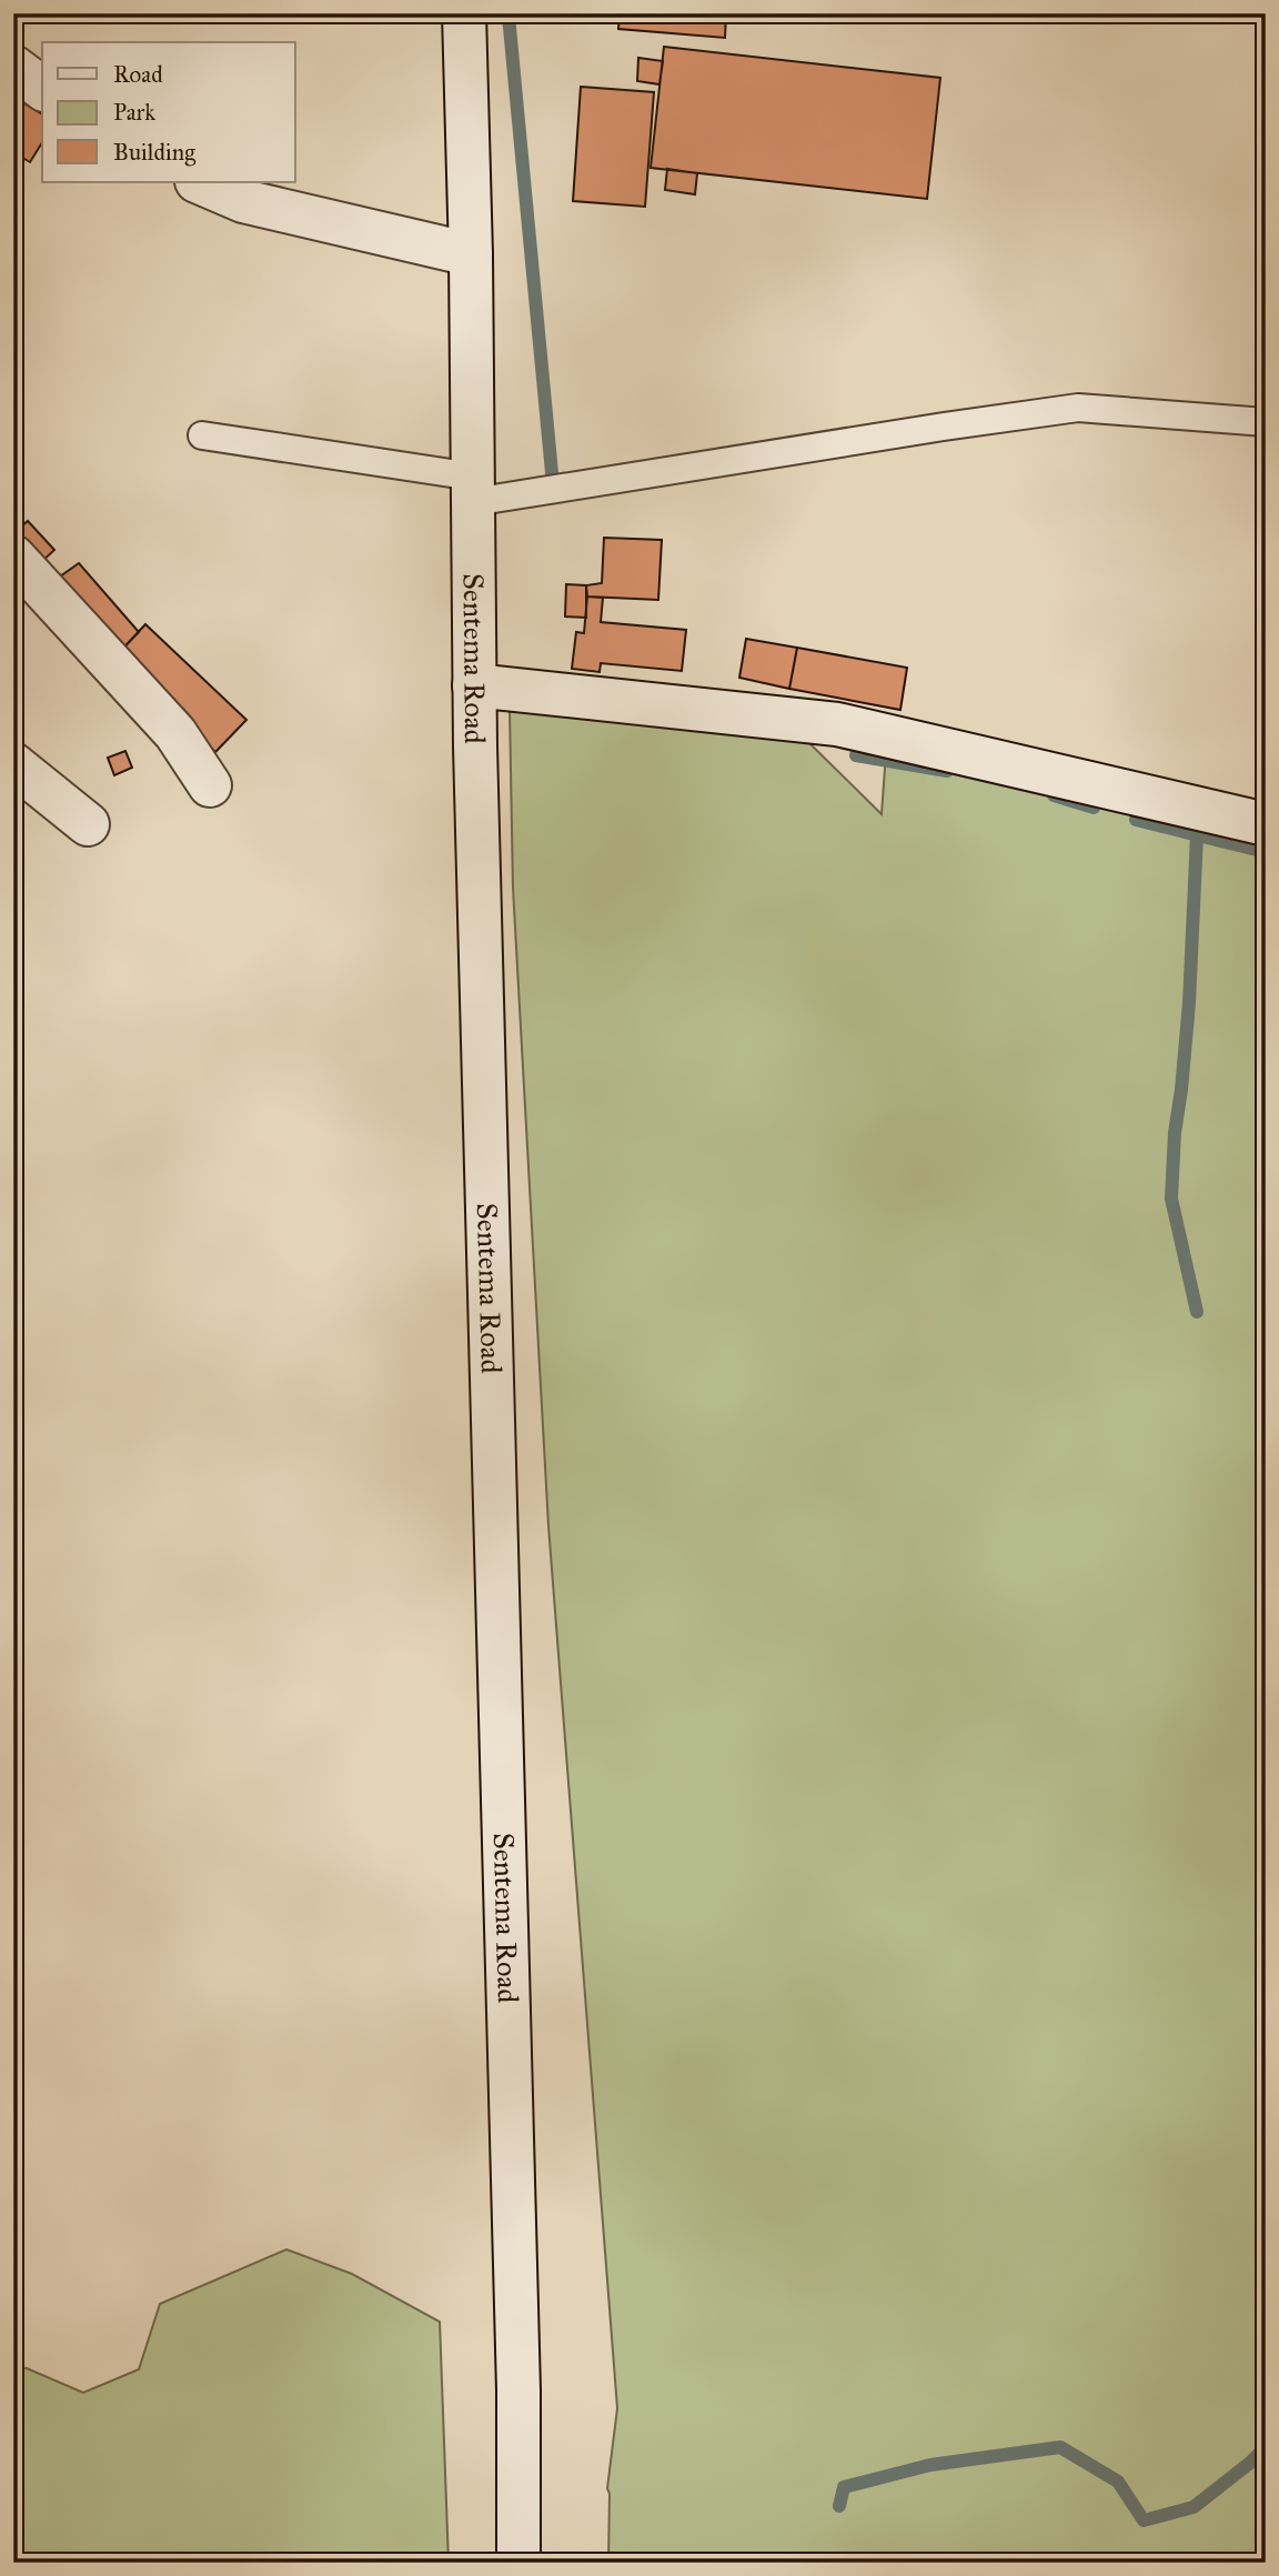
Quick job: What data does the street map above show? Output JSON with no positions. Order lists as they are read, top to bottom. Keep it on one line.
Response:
{"streets":{"main road":["Sentema Road"]},"legend":["Road","Park","Building"]}
